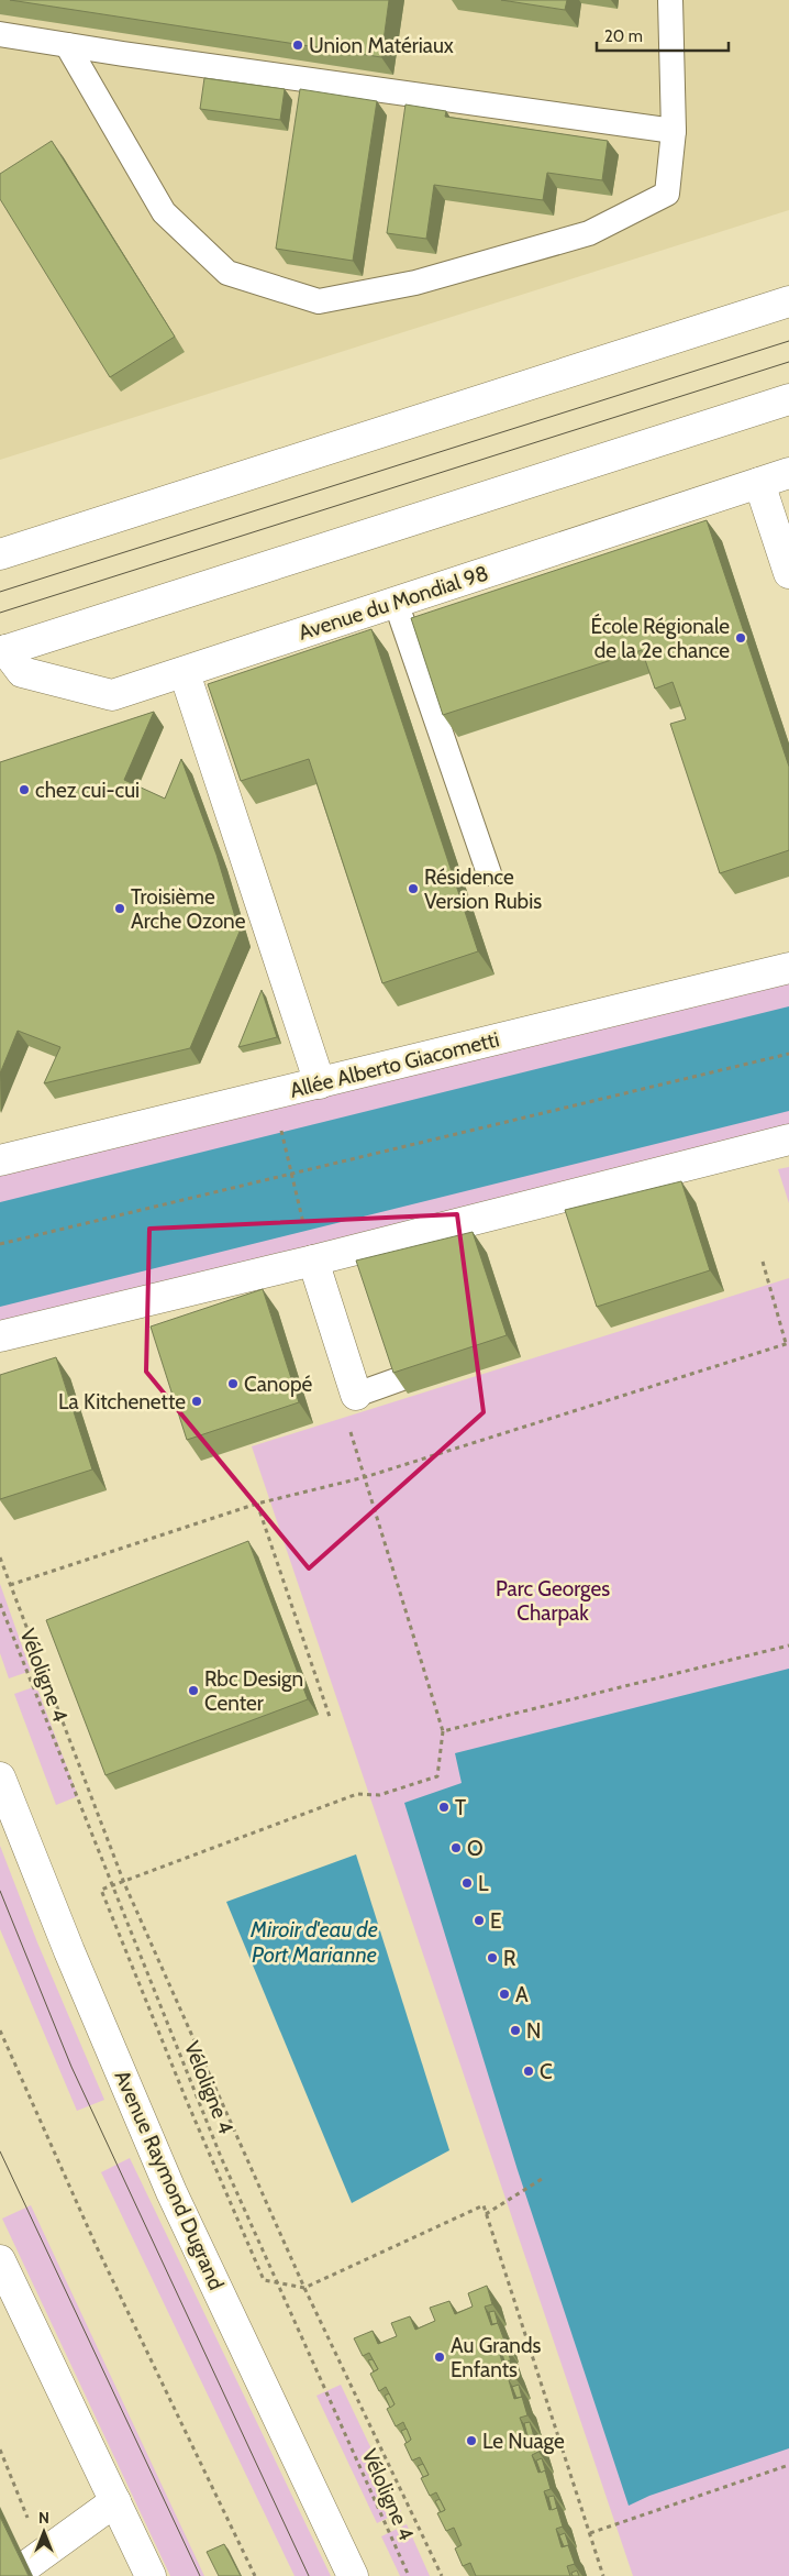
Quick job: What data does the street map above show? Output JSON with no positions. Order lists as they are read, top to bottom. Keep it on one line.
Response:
{"streets":{"street":["Avenue du Mondial 98","Allée Alberto Giacometti","Avenue Raymond Dugrand"],"path":["Véloligne 4"]},"water":["Miroir d'eau de Port Marianne"],"parks":["Parc Georges Charpak"],"places":["Union Matériaux","École Régionale de la 2e chance","chez cui-cui","Résidence Version Rubis","Troisième Arche Ozone","Canopé","La Kitchenette","Rbc Design Center","T","O","L","E","R","A","N","C","Au Grands Enfants","Le Nuage"],"scale_bar":"20 m","north":"top"}
